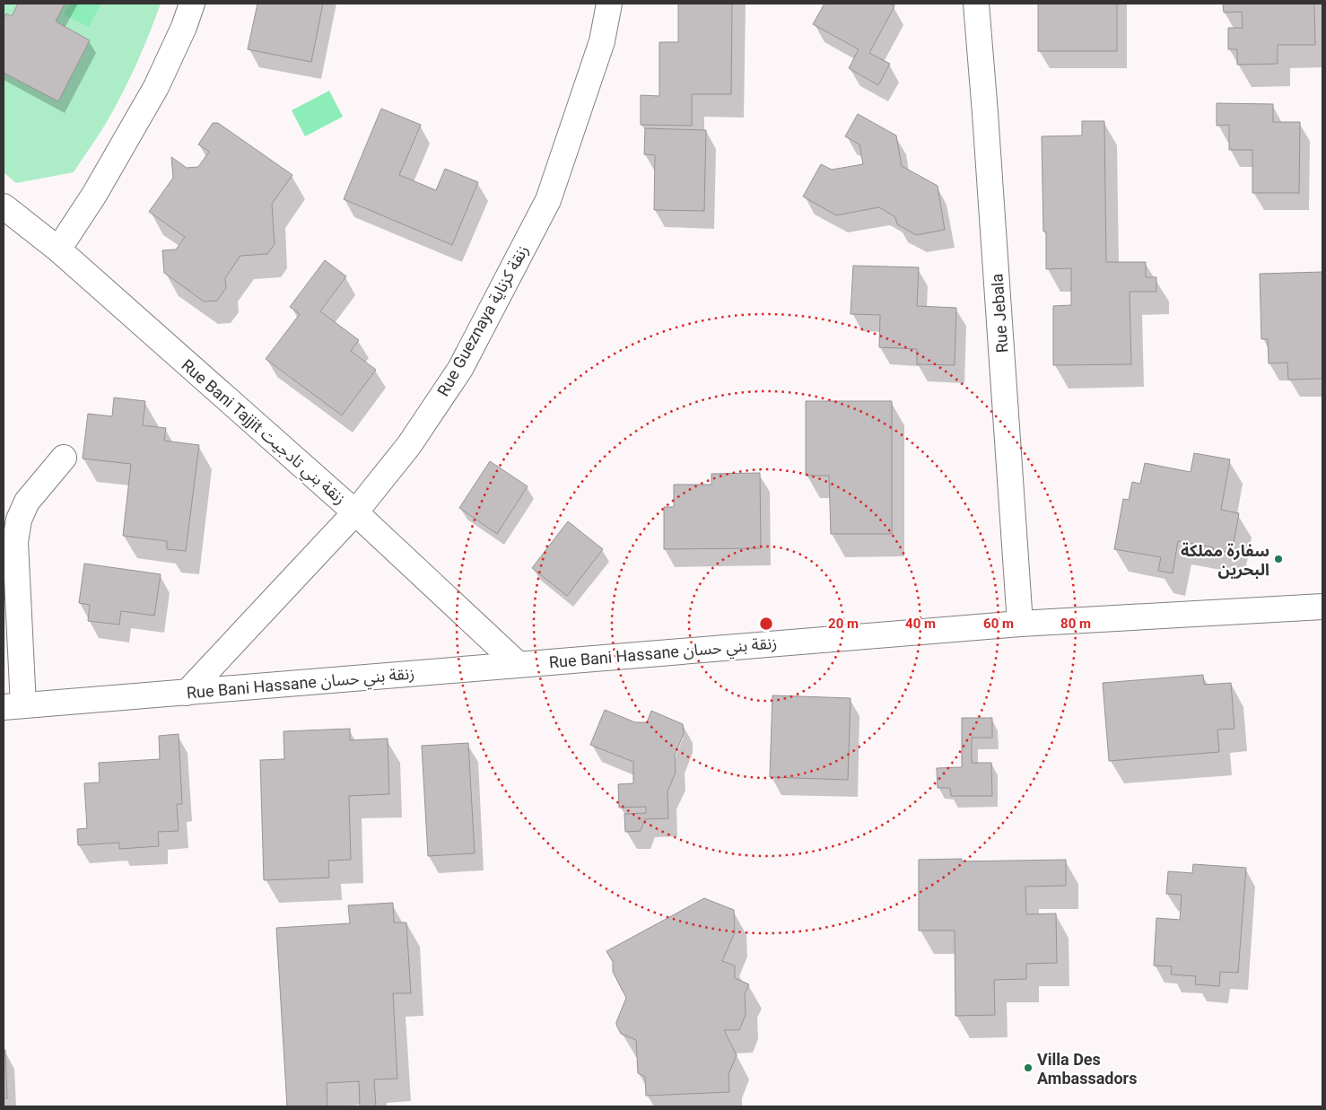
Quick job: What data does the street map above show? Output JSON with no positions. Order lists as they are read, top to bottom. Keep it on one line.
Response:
{"streets":{"street":["Rue Jebala","Rue Gueznaya زنقة كزناية","Rue Bani Tajjit زنقة بني تادجيت","Rue Bani Hassane زنقة بني حسان"]},"crossings":[["Rue Jebala","Rue Bani Hassane زنقة بني حسان"],["Rue Gueznaya زنقة كزناية","Rue Bani Tajjit زنقة بني تادجيت"],["Rue Gueznaya زنقة كزناية","Rue Bani Hassane زنقة بني حسان"],["Rue Bani Tajjit زنقة بني تادجيت","Rue Bani Hassane زنقة بني حسان"]],"places":["سفارة مملكة البحرين","Villa Des Ambassadors"],"rings":["20 m","40 m","60 m","80 m"]}
